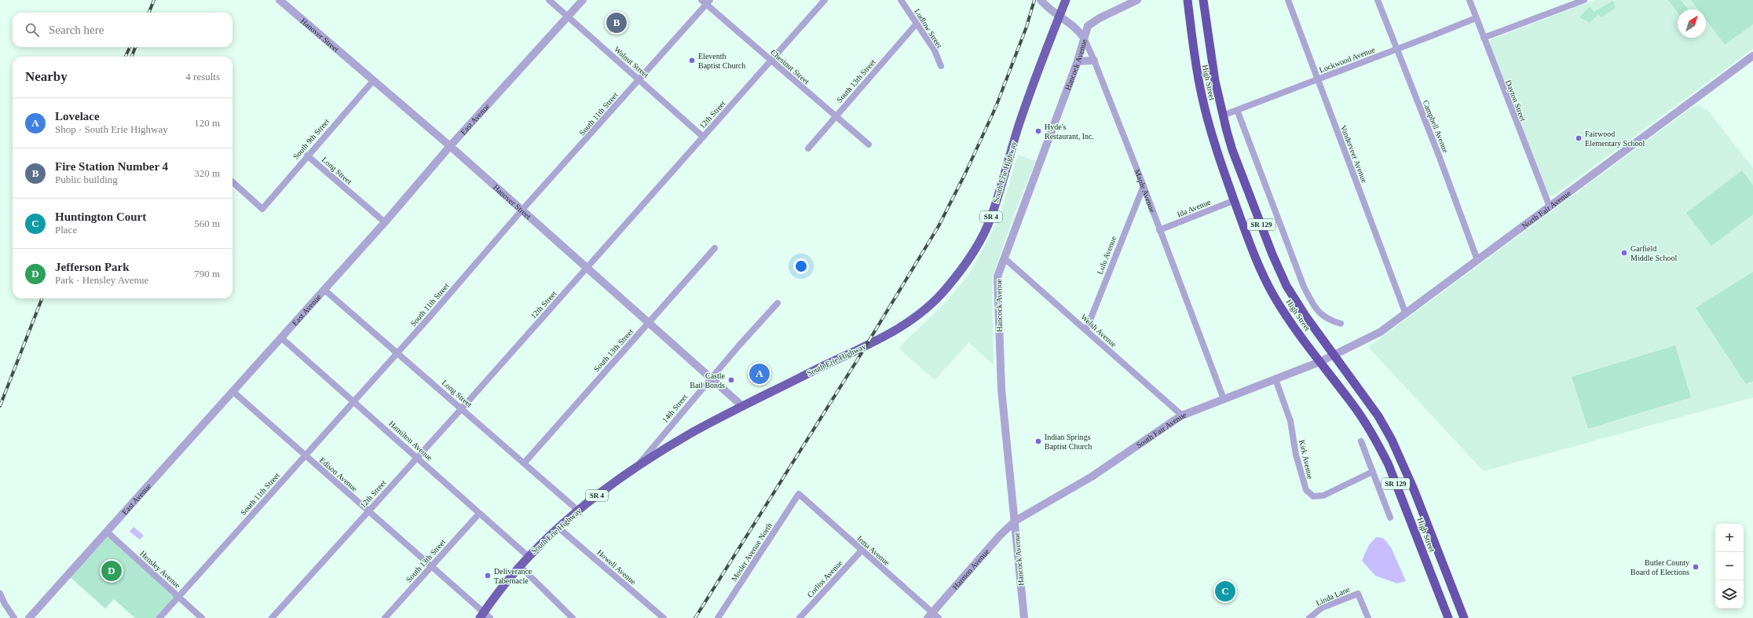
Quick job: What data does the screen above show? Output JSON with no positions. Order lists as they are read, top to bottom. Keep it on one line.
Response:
{"streets":{"highway":["High Street","SR 129"],"main road":["South Erie Highway","SR 4"],"street":["Ludlow Street","Hanover Street","Lockwood Avenue","Walnut Street","Hancock Avenue","Chestnut Street","South 13th Street","Dayton Street","South 11th Street","12th Street","East Avenue","Campbell Avenue","South 9th Street","Vanderveer Avenue","Long Street","Maple Avenue","Ida Avenue","North Fair Avenue","Lulu Avenue","Welsh Avenue","14th Street","South Fair Avenue","Hamilton Avenue","Kirk Avenue","Edison Avenue","Irma Avenue","Mosler Avenue North","Howell Avenue","Hensley Avenue","Harmon Avenue","Corliss Avenue","Linda Lane"]},"crossings":[["Ludlow Street","South 13th Street"],["Hanover Street","South 13th Street"],["Hanover Street","South 11th Street"],["Hanover Street","12th Street"],["Hanover Street","East Avenue"],["Hanover Street","South 9th Street"],["Hanover Street","South Erie Highway"],["Hanover Street","14th Street"],["Lockwood Avenue","High Street"],["Lockwood Avenue","Dayton Street"],["Lockwood Avenue","Campbell Avenue"],["Lockwood Avenue","Vanderveer Avenue"],["Walnut Street","South 11th Street"],["Walnut Street","12th Street"],["Walnut Street","East Avenue"],["Hancock Avenue","Maple Avenue"],["Hancock Avenue","Welsh Avenue"],["Hancock Avenue","South Fair Avenue"],["Hancock Avenue","Harmon Avenue"],["Chestnut Street","South 13th Street"],["Chestnut Street","South 11th Street"],["Chestnut Street","12th Street"],["South 13th Street","Long Street"],["South 13th Street","Hamilton Avenue"],["South 13th Street","Edison Avenue"],["High Street","Ida Avenue"],["High Street","North Fair Avenue"],["High Street","South Fair Avenue"],["Dayton Street","North Fair Avenue"],["South 11th Street","Long Street"],["South 11th Street","Hamilton Avenue"],["South 11th Street","Edison Avenue"],["South 11th Street","Hensley Avenue"],["12th Street","Long Street"],["12th Street","Hamilton Avenue"],["12th Street","Edison Avenue"],["East Avenue","Long Street"],["East Avenue","Hamilton Avenue"],["East Avenue","Edison Avenue"],["East Avenue","Hensley Avenue"],["Campbell Avenue","North Fair Avenue"],["South 9th Street","Long Street"],["Vanderveer Avenue","North Fair Avenue"],["Long Street","South Erie Highway"],["South Erie Highway","Maple Avenue"],["South Erie Highway","14th Street"],["South Erie Highway","Hamilton Avenue"],["South Erie Highway","Edison Avenue"],["South Erie Highway","Howell Avenue"],["Maple Avenue","Ida Avenue"],["Maple Avenue","Lulu Avenue"],["Maple Avenue","South Fair Avenue"],["North Fair Avenue","South Fair Avenue"],["Lulu Avenue","Welsh Avenue"],["Welsh Avenue","South Fair Avenue"],["South Fair Avenue","Kirk Avenue"],["South Fair Avenue","Harmon Avenue"],["Irma Avenue","Mosler Avenue North"],["Irma Avenue","Harmon Avenue"],["Irma Avenue","Corliss Avenue"]],"places":["Eleventh Baptist Church","Hyde's Restaurant, Inc.","Fairwood Elementary School","Garfield Middle School","Castle Bail Bonds","Indian Springs Baptist Church","Butler County Board of Elections","Deliverance Tabernacle"],"north":"top right","page":{"pins":["B","A","D","C"],"search":"Search here","heading":["Nearby","4 results"],"list":[{"mark":"A","name":"Lovelace","note":"Shop · South Erie Highway","value":"120 m"},{"mark":"B","name":"Fire Station Number 4","note":"Public building","value":"320 m"},{"mark":"C","name":"Huntington Court","note":"Place","value":"560 m"},{"mark":"D","name":"Jefferson Park","note":"Park · Hensley Avenue","value":"790 m"}],"map_buttons":["+","−"]}}
